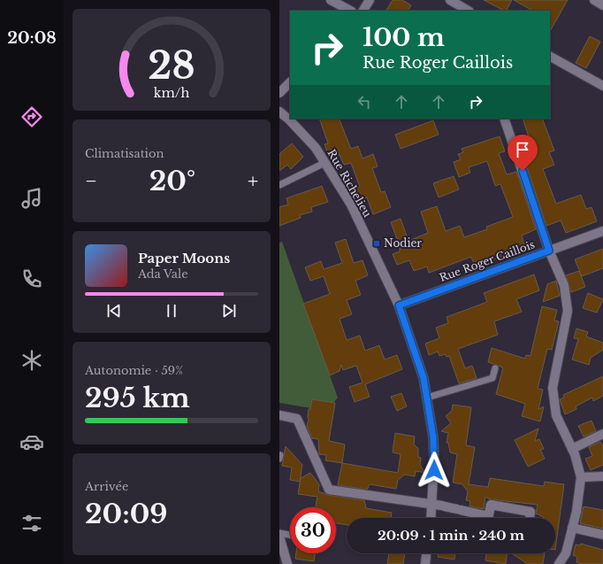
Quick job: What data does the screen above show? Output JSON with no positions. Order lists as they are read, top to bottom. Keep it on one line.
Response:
{"streets":{"street":["Rue Richelieu","Rue Roger Caillois"]},"crossings":[["Rue Richelieu","Rue Roger Caillois"]],"places":{"transit":["Nodier"]},"page":{"tabs":"20:08","turn":["100 m","Rue Roger Caillois"],"tile":["Climatisation",["Autonomie · 59%","295 km"],["Arrivée","20:09"]],"heat":["−","20°","+"],"song":["Paper Moons","Ada Vale"],"limit":"30","trip":"20:09 · 1 min · 240 m","gauge":["28","km/h"]}}
